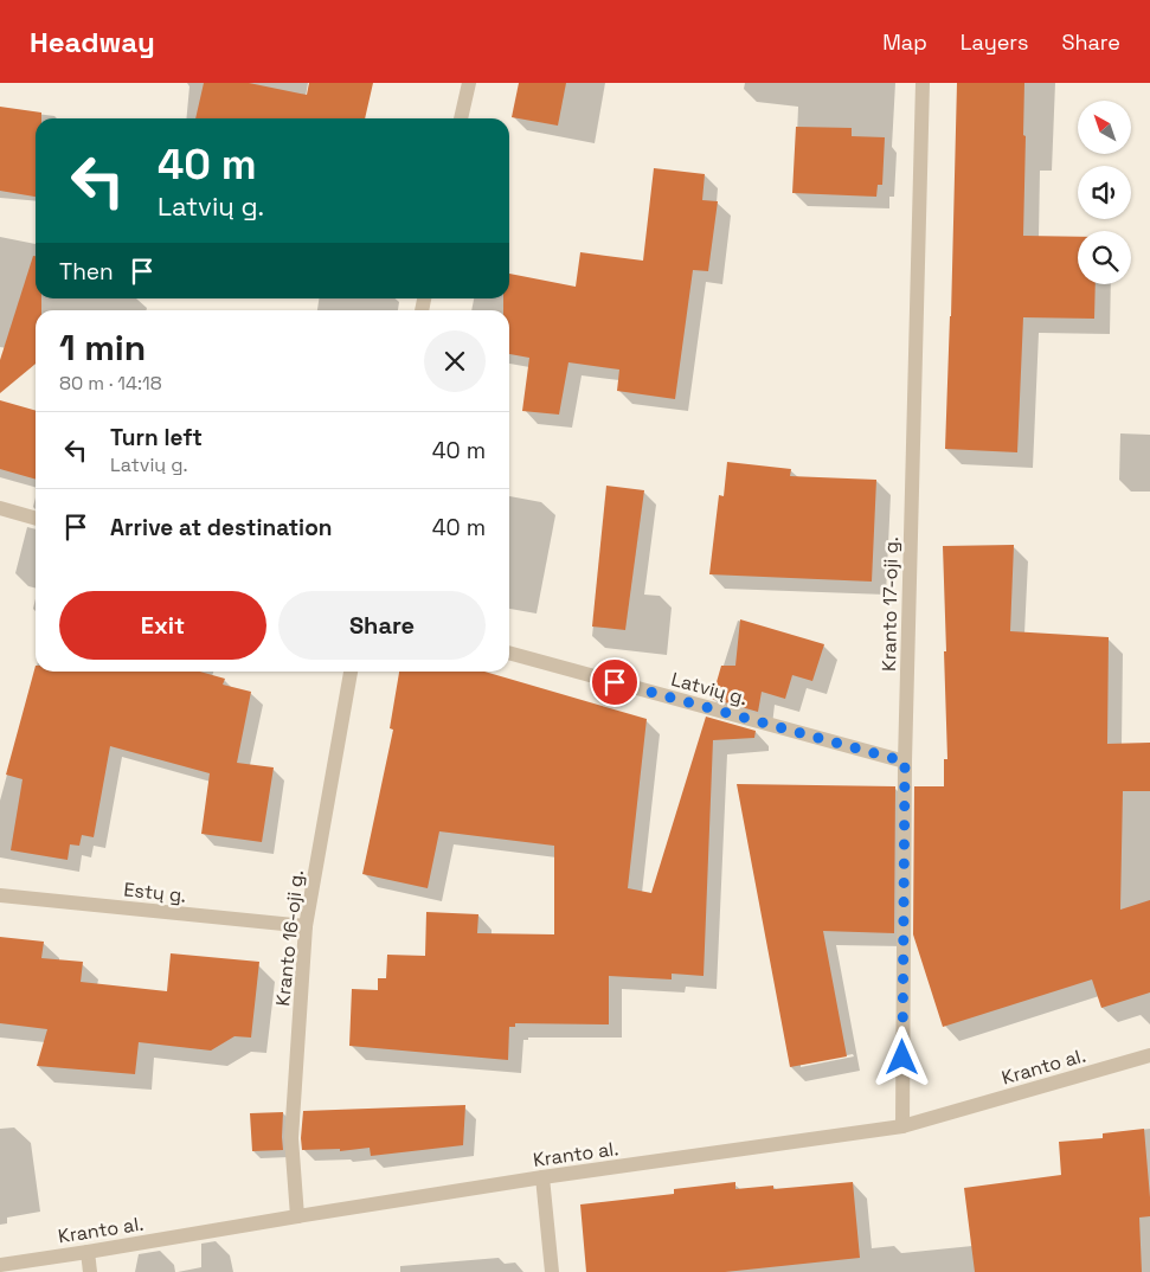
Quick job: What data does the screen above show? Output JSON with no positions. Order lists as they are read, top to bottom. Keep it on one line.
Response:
{"streets":{"street":["Kranto 17-oji g.","Latvių g.","Estų g.","Kranto 16-oji g.","Kranto al."]},"crossings":[["Kranto 17-oji g.","Latvių g."],["Kranto 17-oji g.","Kranto al."],["Estų g.","Kranto 16-oji g."],["Kranto 16-oji g.","Kranto al."]],"north":"top left","page":{"header":"Headway","nav":["Map","Layers","Share"],"turn":["40 m","Latvių g."],"then":"Then","heading":["1 min","80 m · 14:18"],"list":[{"name":"Turn left","note":"Latvių g.","value":"40 m"},{"name":"Arrive at destination","value":"40 m"}],"buttons":["Exit","Share"]}}
